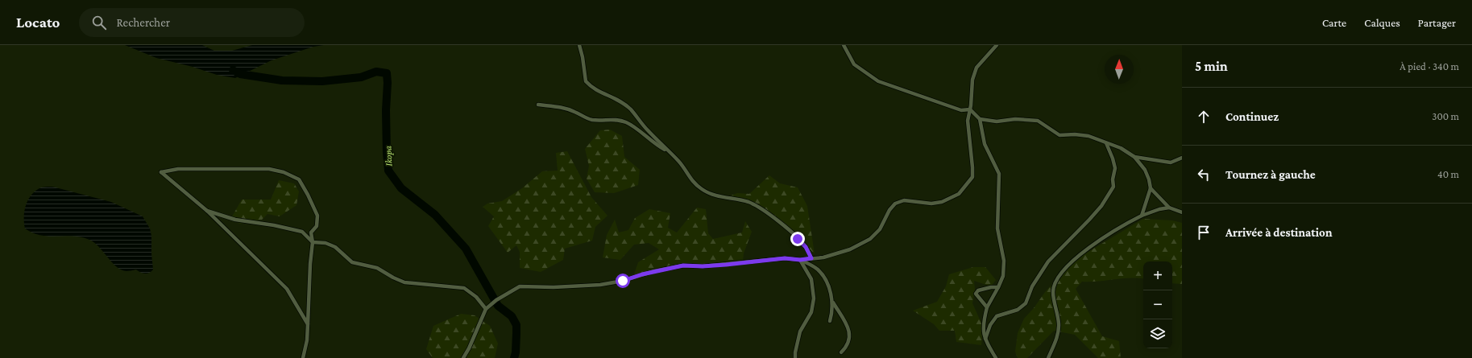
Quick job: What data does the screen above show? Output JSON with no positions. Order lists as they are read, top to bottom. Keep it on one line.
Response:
{"water":["Ikopa"],"north":"top","page":{"header":"Locato","search":"Rechercher","nav":["Carte","Calques","Partager"],"heading":["5 min","À pied · 340 m"],"list":[["Continuez","300 m"],["Tournez à gauche","40 m"],"Arrivée à destination"],"map_buttons":["+","−"]}}
